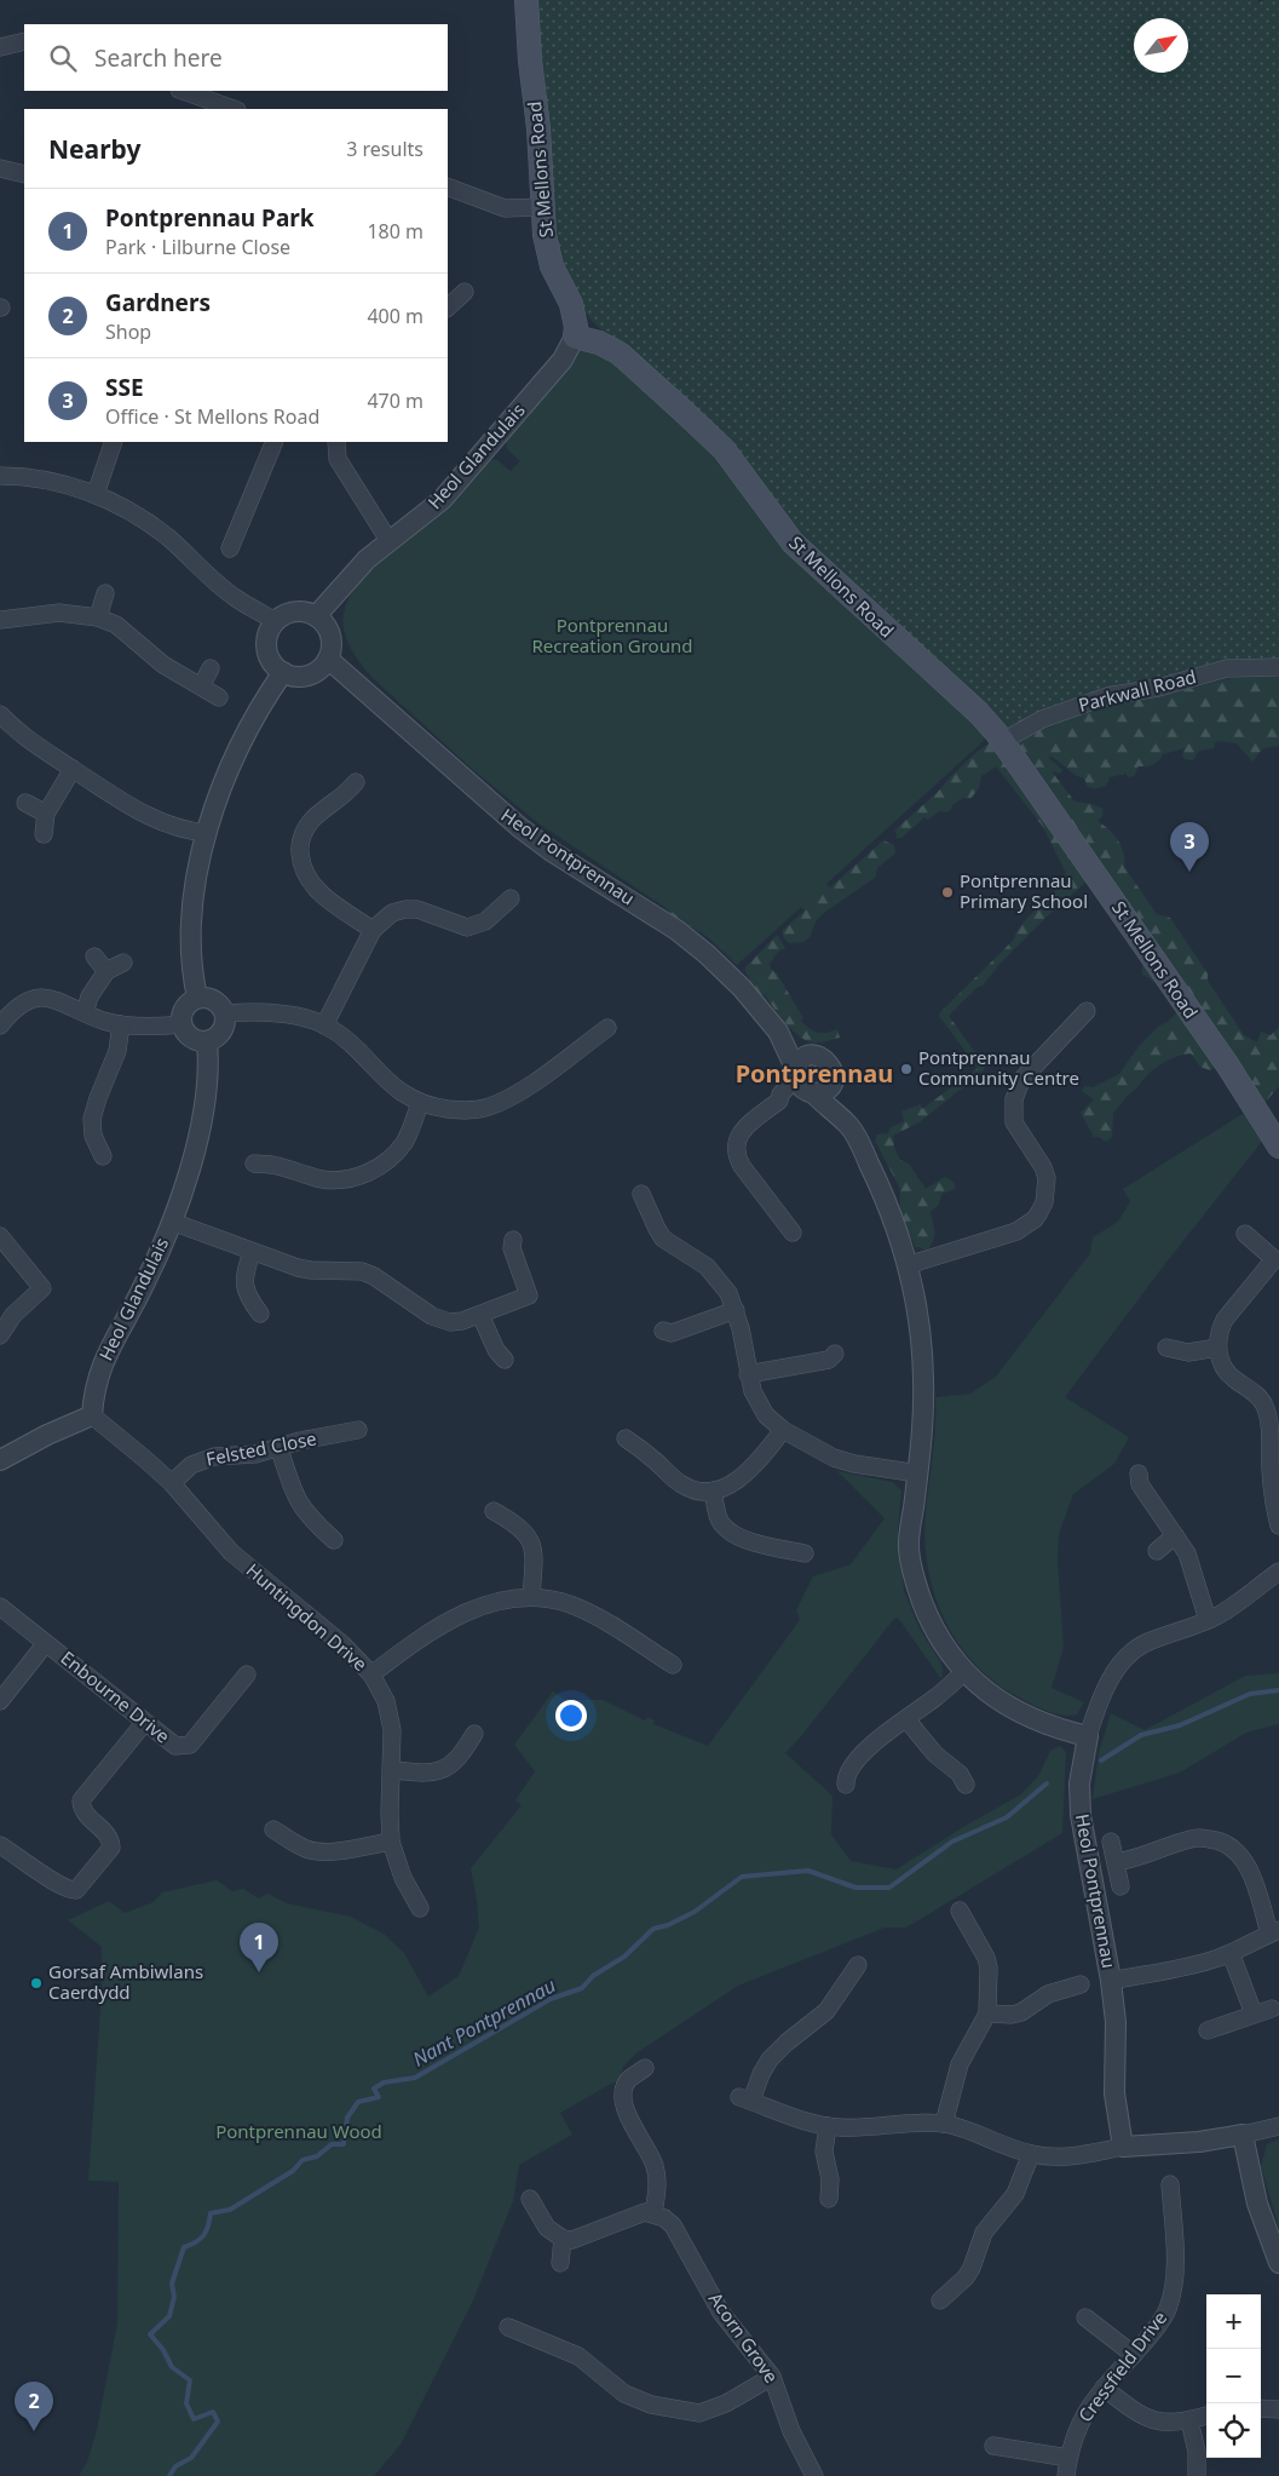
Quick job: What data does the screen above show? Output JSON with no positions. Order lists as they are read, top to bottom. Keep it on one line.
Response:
{"streets":{"main road":["St Mellons Road"],"street":["Heol Glandulais","Parkwall Road","Heol Pontprennau","Felsted Close","Huntingdon Drive","Enbourne Drive","Acorn Grove","Cressfield Drive"]},"crossings":[["St Mellons Road","Heol Glandulais"],["St Mellons Road","Parkwall Road"],["Heol Glandulais","Heol Pontprennau"],["Heol Glandulais","Huntingdon Drive"],["Felsted Close","Huntingdon Drive"]],"districts":["Pontprennau"],"water":["Nant Pontprennau"],"parks":["Pontprennau Recreation Ground","Pontprennau Wood"],"places":["Pontprennau Primary School","Pontprennau Community Centre","Gorsaf Ambiwlans Caerdydd"],"north":"top right","page":{"search":"Search here","heading":["Nearby","3 results"],"list":[{"mark":"1","name":"Pontprennau Park","note":"Park · Lilburne Close","value":"180 m"},{"mark":"2","name":"Gardners","note":"Shop","value":"400 m"},{"mark":"3","name":"SSE","note":"Office · St Mellons Road","value":"470 m"}],"pins":["3","1","2"],"map_buttons":["+","−"]}}
